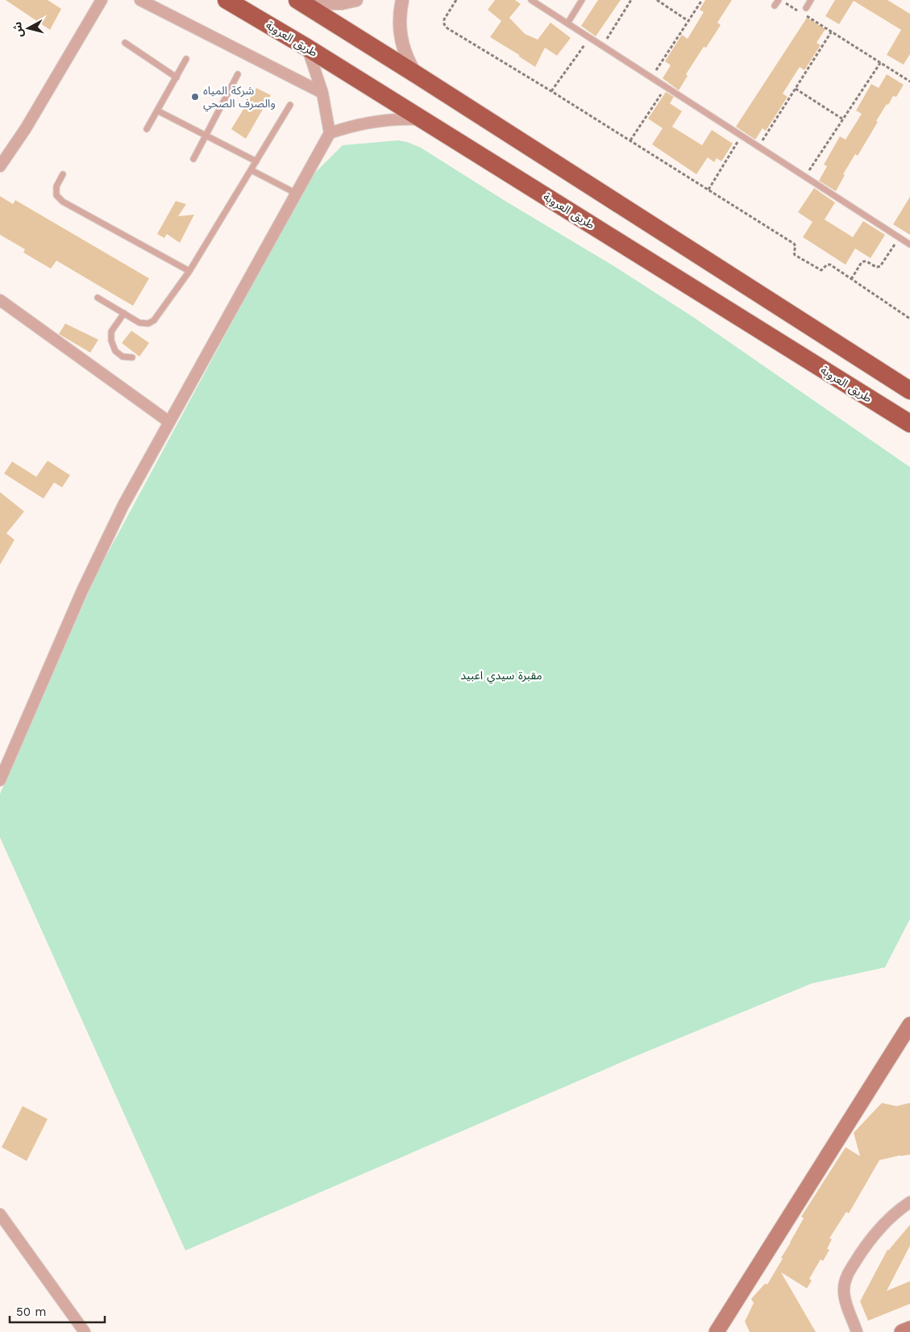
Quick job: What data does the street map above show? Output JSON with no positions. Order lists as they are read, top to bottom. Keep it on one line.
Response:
{"streets":{"highway":["طريق العروبة"]},"parks":["مقبرة سيدي اعبيد"],"places":["شركة المياه والصرف الصحي"],"scale_bar":"50 m","north":"left"}
